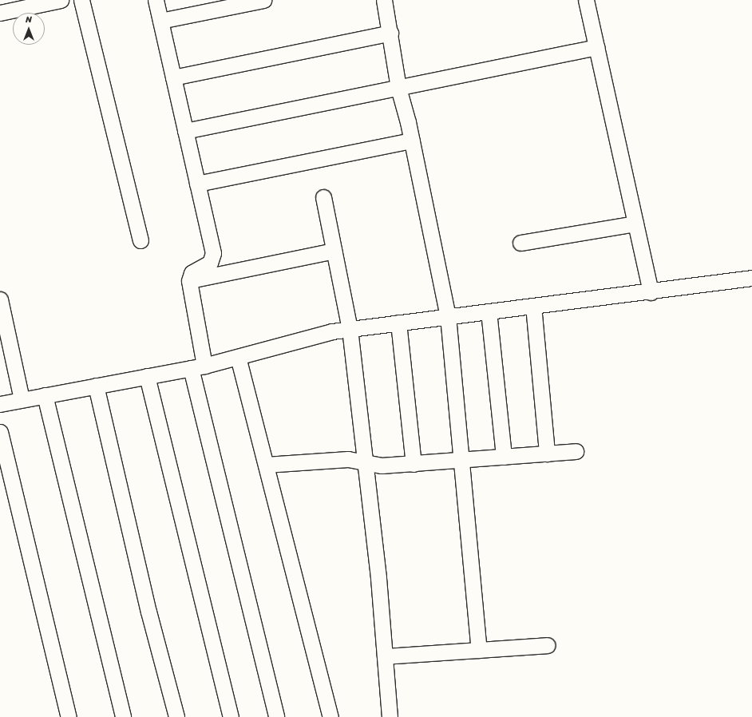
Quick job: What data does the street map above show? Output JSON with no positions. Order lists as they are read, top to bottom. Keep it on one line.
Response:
{"north":"top"}
